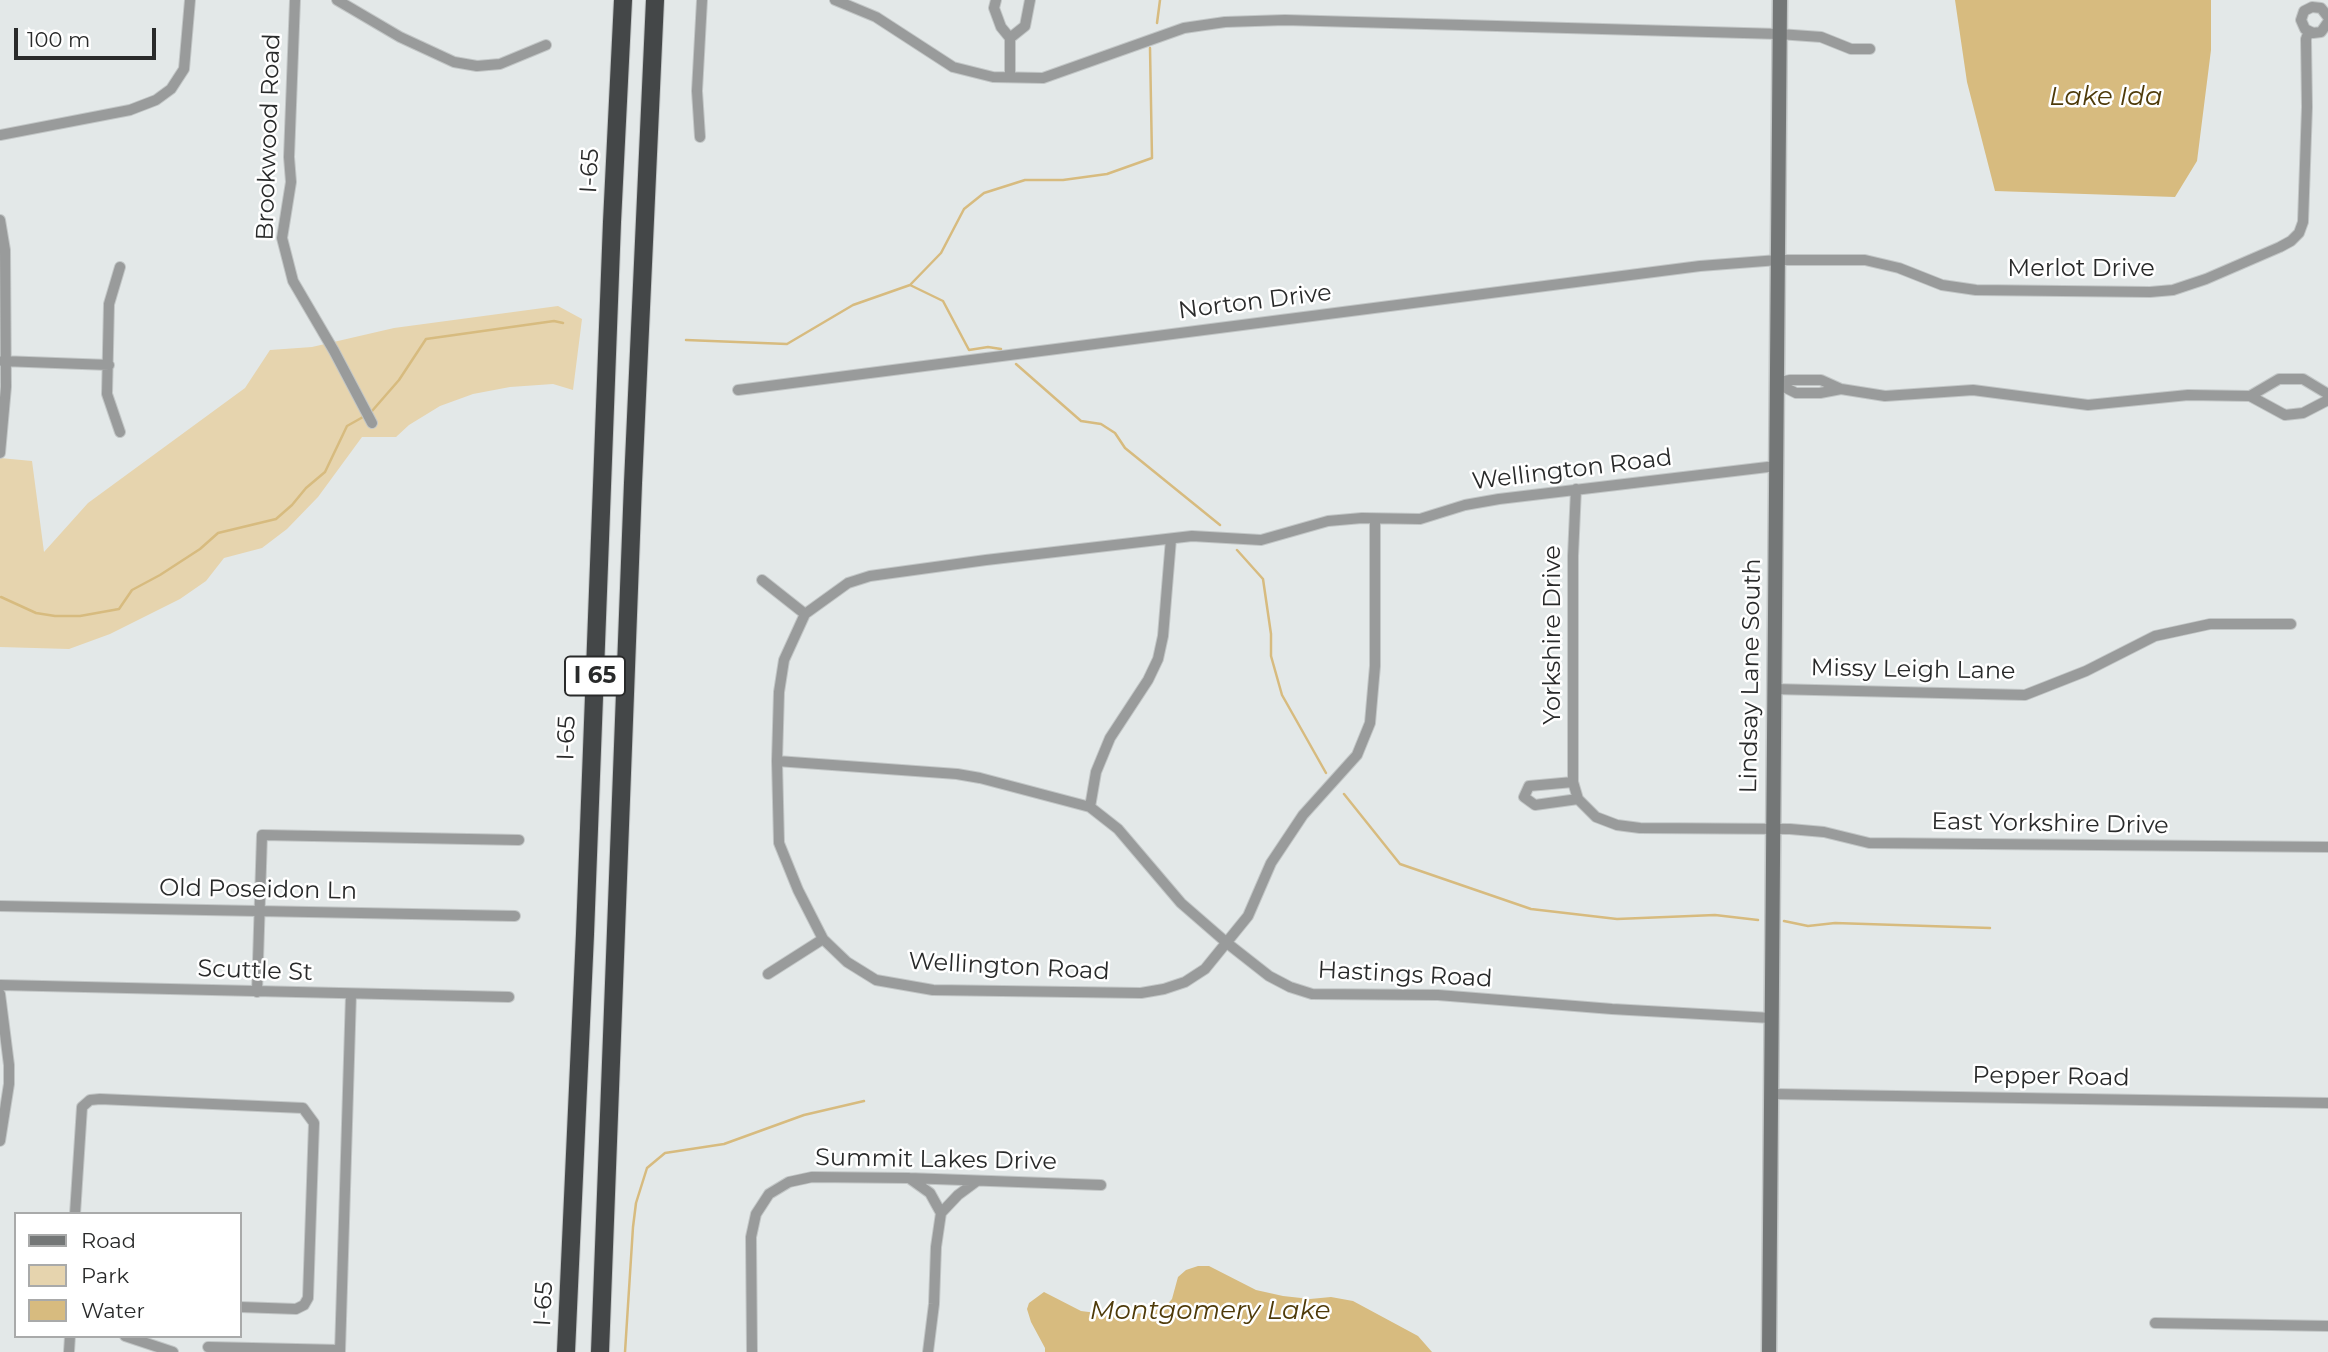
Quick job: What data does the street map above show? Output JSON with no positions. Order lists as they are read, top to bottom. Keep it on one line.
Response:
{"streets":{"highway":["I-65","I 65"],"street":["Brookwood Road","Merlot Drive","Norton Drive","Wellington Road","Yorkshire Drive","Missy Leigh Lane","Lindsay Lane South","East Yorkshire Drive","Old Poseidon Ln","Scuttle St","Hastings Road","Pepper Road","Summit Lakes Drive"]},"crossings":[["Merlot Drive","Norton Drive"],["Merlot Drive","Lindsay Lane South"],["Norton Drive","Lindsay Lane South"],["Wellington Road","Yorkshire Drive"],["Wellington Road","Lindsay Lane South"],["Wellington Road","Hastings Road"],["Missy Leigh Lane","Lindsay Lane South"],["Lindsay Lane South","East Yorkshire Drive"],["Lindsay Lane South","Hastings Road"],["Lindsay Lane South","Pepper Road"]],"water":["Lake Ida","Montgomery Lake"],"legend":["Road","Park","Water"],"scale_bar":"100 m"}
